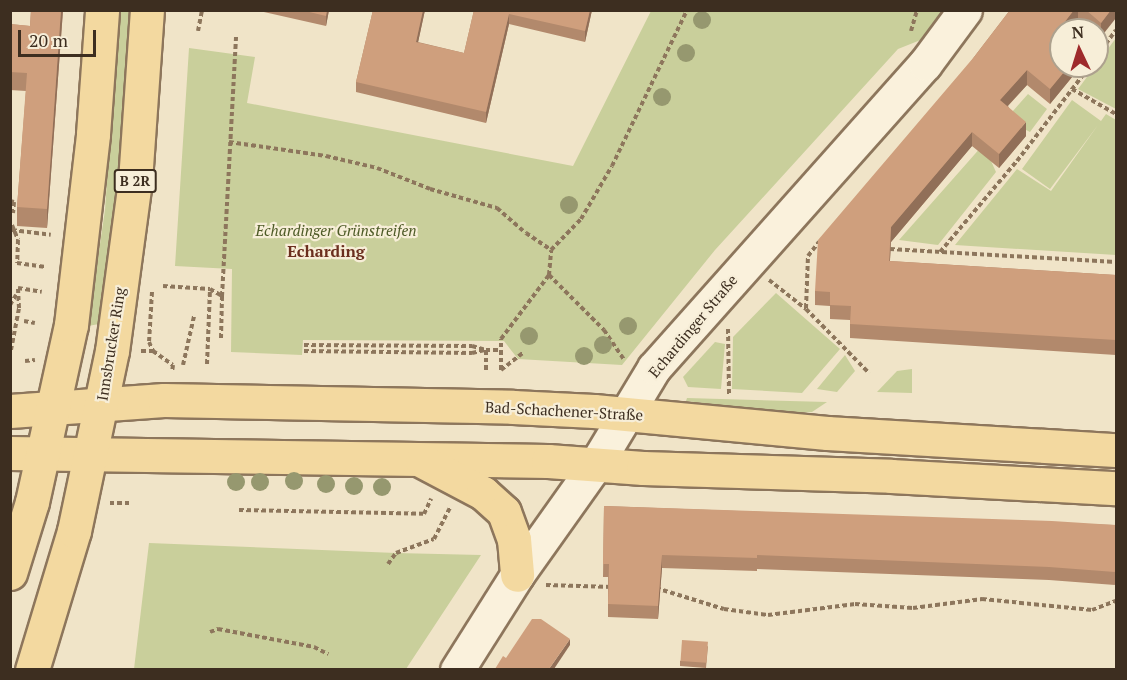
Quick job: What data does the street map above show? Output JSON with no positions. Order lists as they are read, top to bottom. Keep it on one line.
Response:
{"streets":{"main road":["B 2R","Innsbrucker Ring","Bad-Schachener-Straße"],"street":["Echardinger Straße"]},"crossings":[["Echardinger Straße","Bad-Schachener-Straße"],["Innsbrucker Ring","Bad-Schachener-Straße"]],"districts":["Echarding"],"parks":["Echardinger Grünstreifen"],"scale_bar":"20 m","north":"top"}
